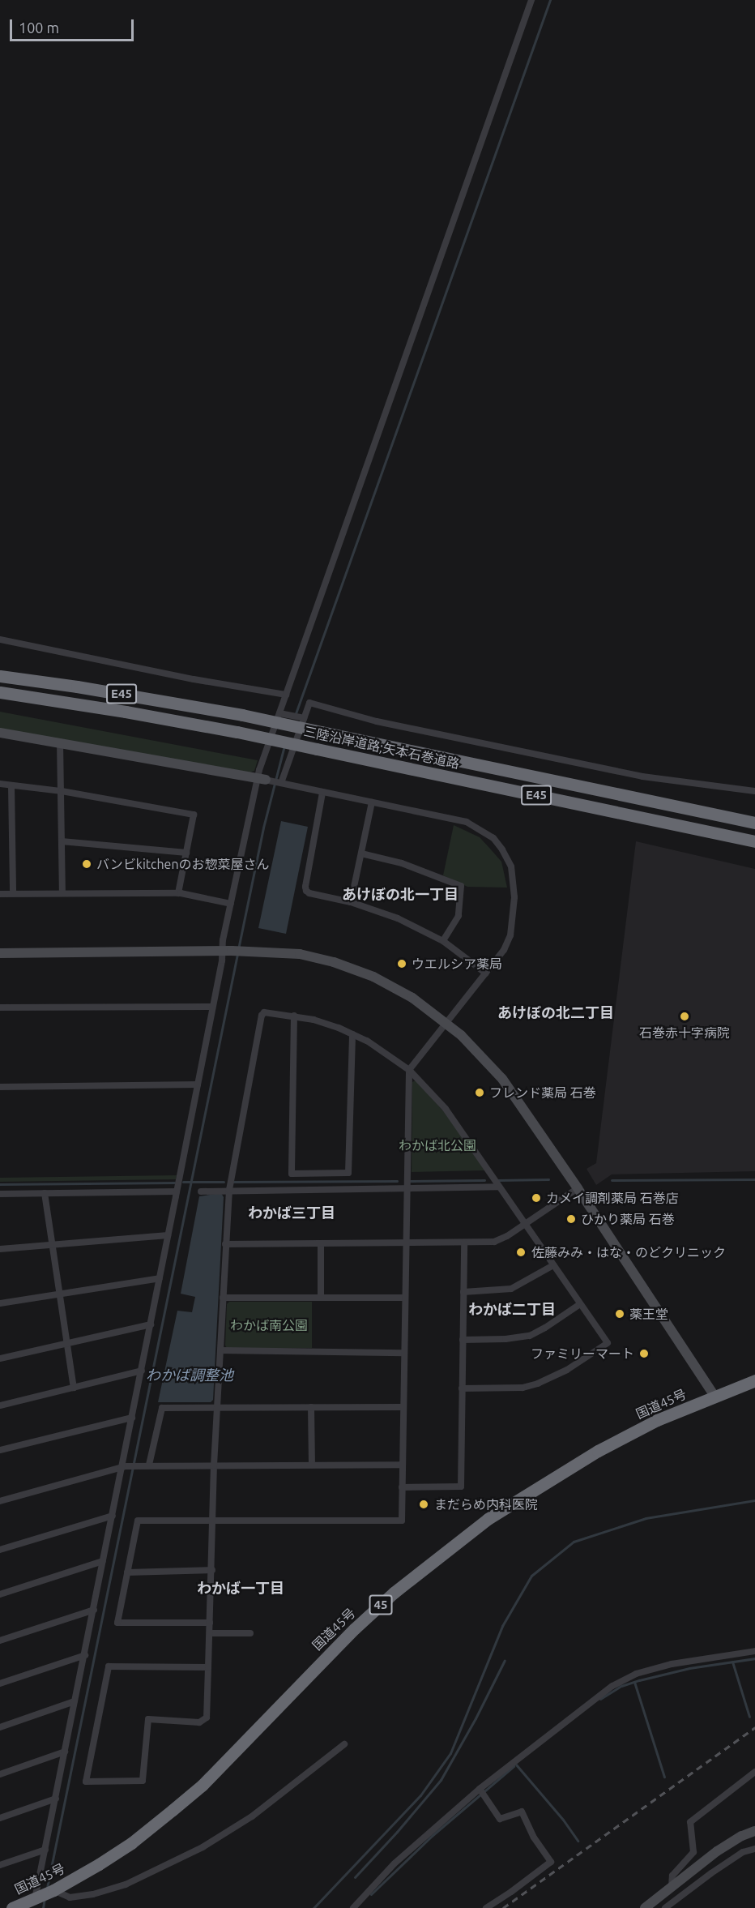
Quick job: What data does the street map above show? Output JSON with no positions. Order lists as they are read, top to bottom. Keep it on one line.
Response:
{"streets":{"highway":["E45","三陸沿岸道路;矢本石巻道路","国道45号","45"]},"districts":["あけぼの北一丁目","あけぼの北二丁目","わかば三丁目","わかば二丁目","わかば一丁目"],"water":["わかば調整池"],"parks":["わかば北公園","わかば南公園"],"places":["バンビkitchenのお惣菜屋さん","ウエルシア薬局","石巻赤十字病院","フレンド薬局 石巻","カメイ調剤薬局 石巻店","ひかり薬局 石巻","佐藤みみ・はな・のどクリニック","薬王堂","ファミリーマート","まだらめ内科医院"],"scale_bar":"100 m"}
